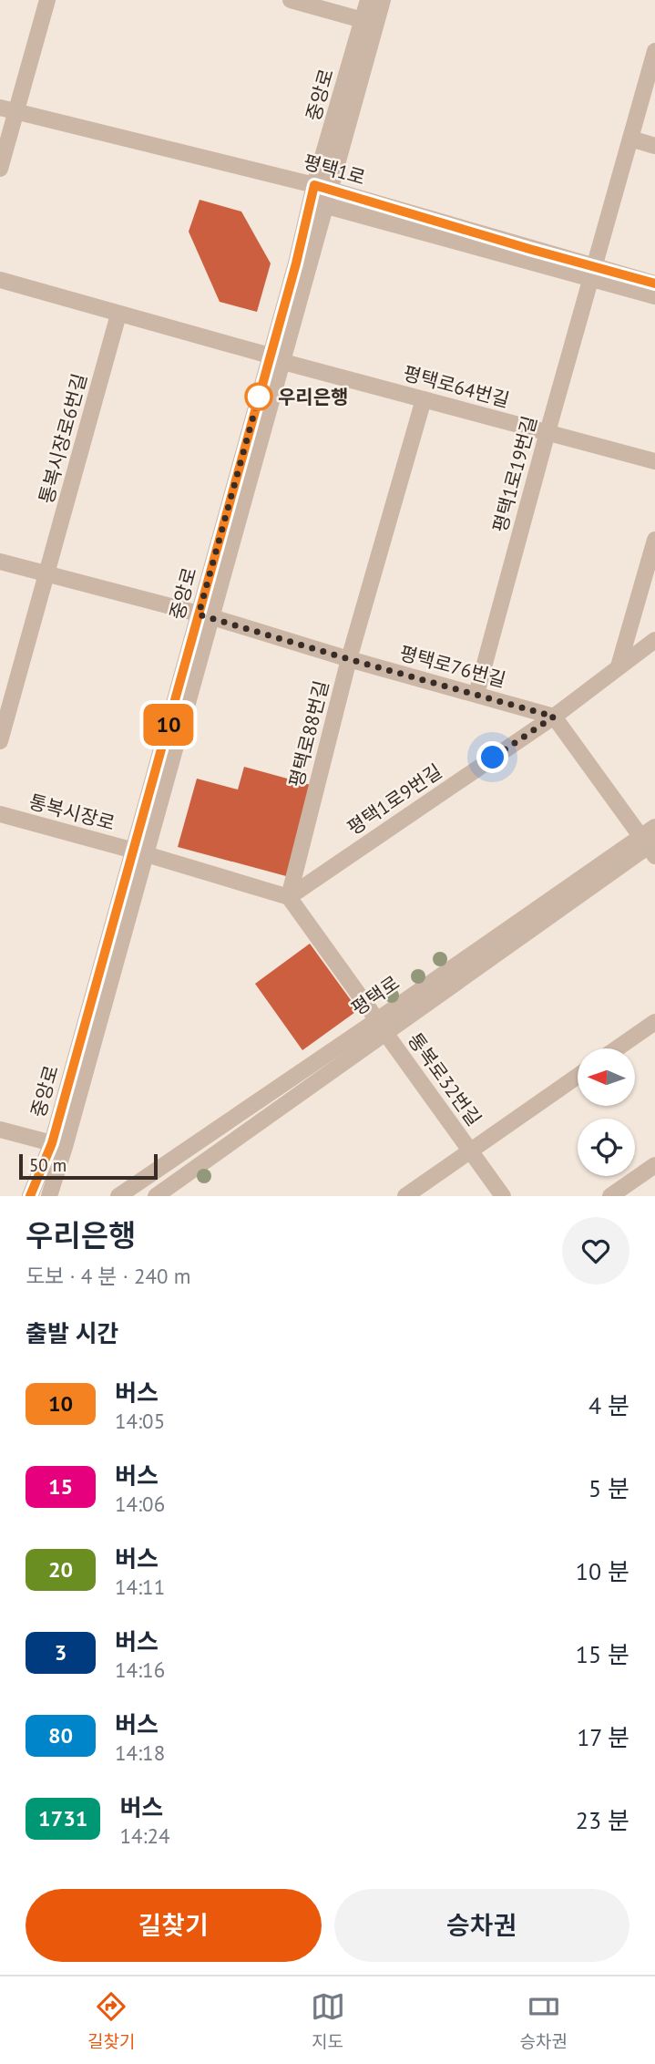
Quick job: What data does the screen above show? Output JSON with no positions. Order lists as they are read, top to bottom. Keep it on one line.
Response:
{"streets":{"street":["중앙로","평택1로","평택로64번길","통복시장로6번길","평택1로19번길","평택로76번길","평택로88번길","평택1로9번길","통복시장로","평택로","통복로32번길"]},"crossings":[["중앙로","평택1로"],["중앙로","평택로64번길"],["중앙로","평택로76번길"],["중앙로","통복시장로"],["평택1로","평택1로19번길"],["평택로64번길","평택1로19번길"],["평택로64번길","평택로88번길"],["평택1로19번길","평택로76번길"],["평택로76번길","평택로88번길"],["평택로76번길","평택1로9번길"],["평택로88번길","평택1로9번길"],["평택로","통복로32번길"]],"places":["우리은행"],"lines":["bus line 10"],"scale_bar":"50 m","north":"left","page":{"on_map":"10","scale":"50 m","heading":[["우리은행","도보 · 4 분 · 240 m"],"출발 시간"],"list":[{"mark":"10","name":"버스","note":"14:05","value":"4 분"},{"mark":"15","name":"버스","note":"14:06","value":"5 분"},{"mark":"20","name":"버스","note":"14:11","value":"10 분"},{"mark":"3","name":"버스","note":"14:16","value":"15 분"},{"mark":"80","name":"버스","note":"14:18","value":"17 분"},{"mark":"1731","name":"버스","note":"14:24","value":"23 분"}],"buttons":["길찾기","승차권"],"tabs":["길찾기","지도","승차권"]}}
